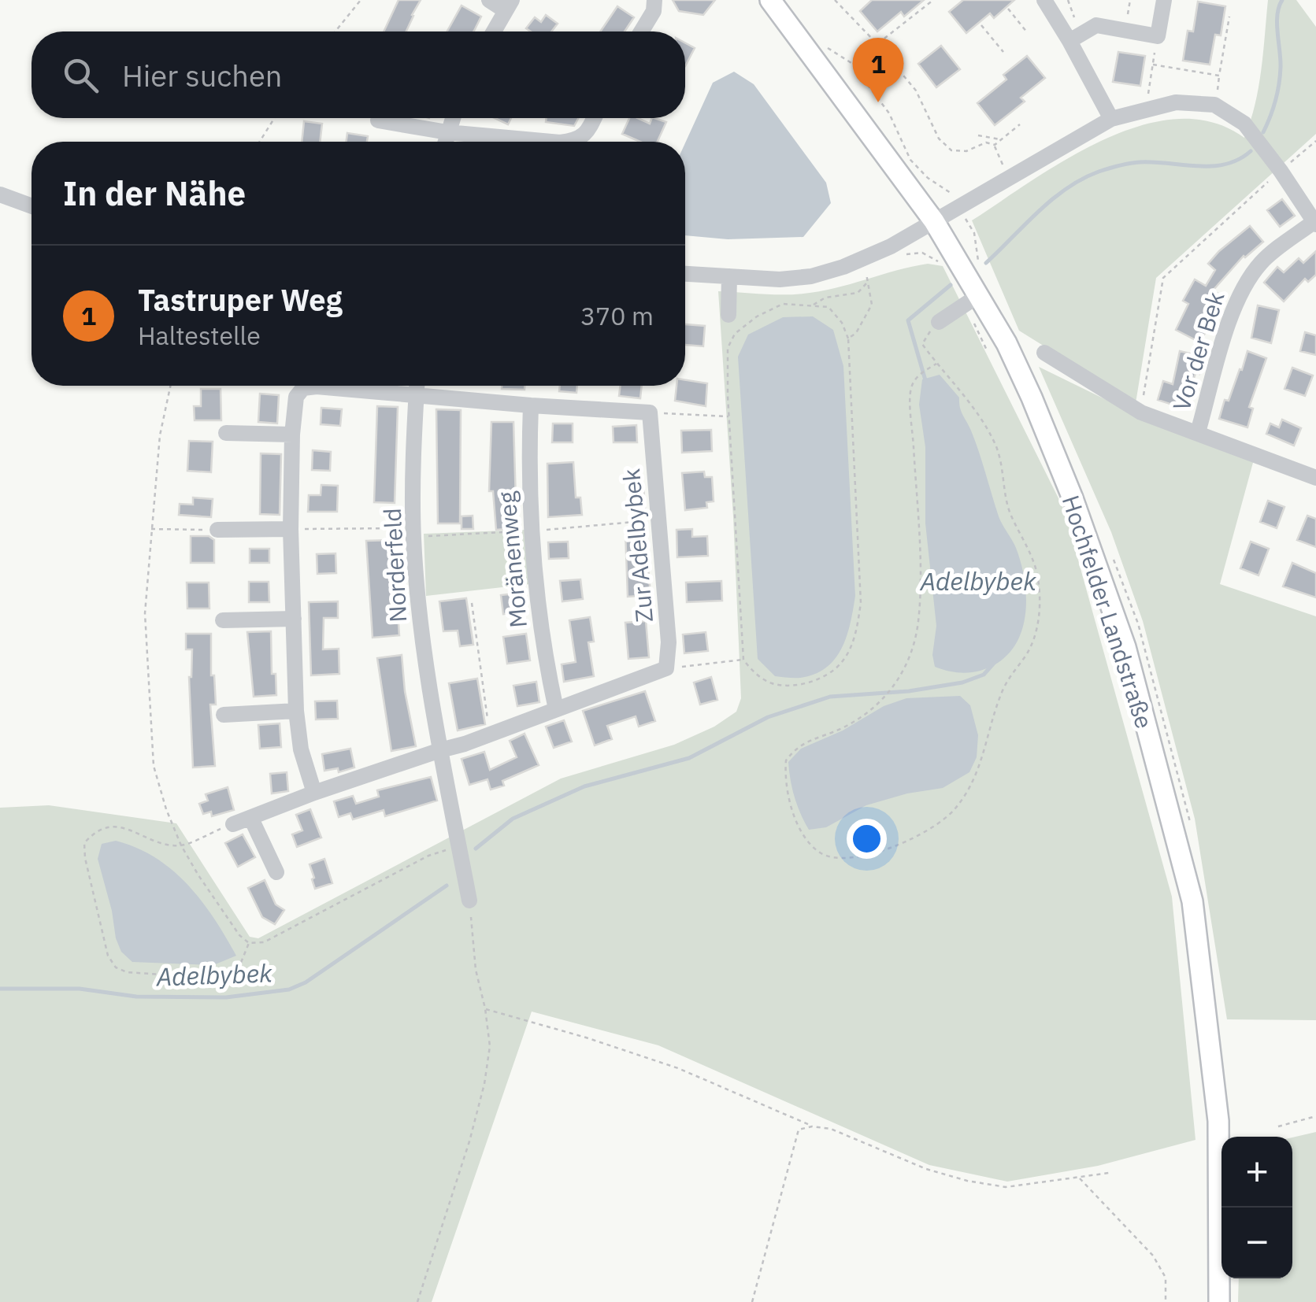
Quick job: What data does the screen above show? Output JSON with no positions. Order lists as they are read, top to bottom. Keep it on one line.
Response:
{"streets":{"main road":["Hochfelder Landstraße"],"street":["Vor der Bek","Zur Adelbybek","Moränenweg","Norderfeld"]},"water":["Adelbybek"],"page":{"search":"Hier suchen","pins":"1","heading":"In der Nähe","list":[{"mark":"1","name":"Tastruper Weg","note":"Haltestelle","value":"370 m"}],"map_buttons":["+","−"]}}
